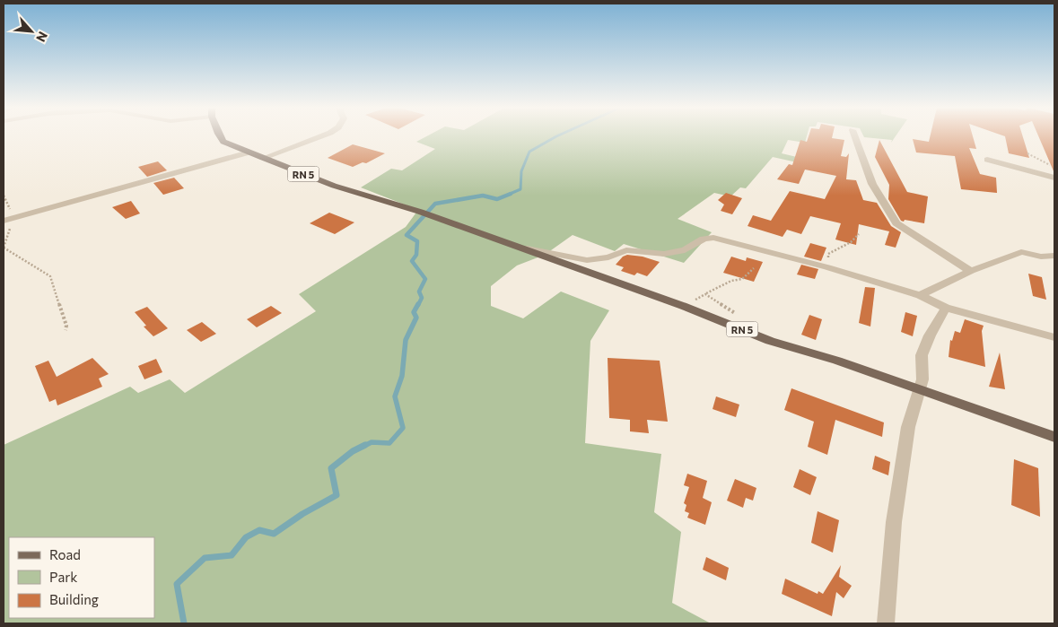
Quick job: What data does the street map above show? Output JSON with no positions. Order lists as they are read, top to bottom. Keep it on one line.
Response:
{"streets":{"main road":["RN 5"]},"legend":["Road","Park","Building"],"north":"bottom right"}
